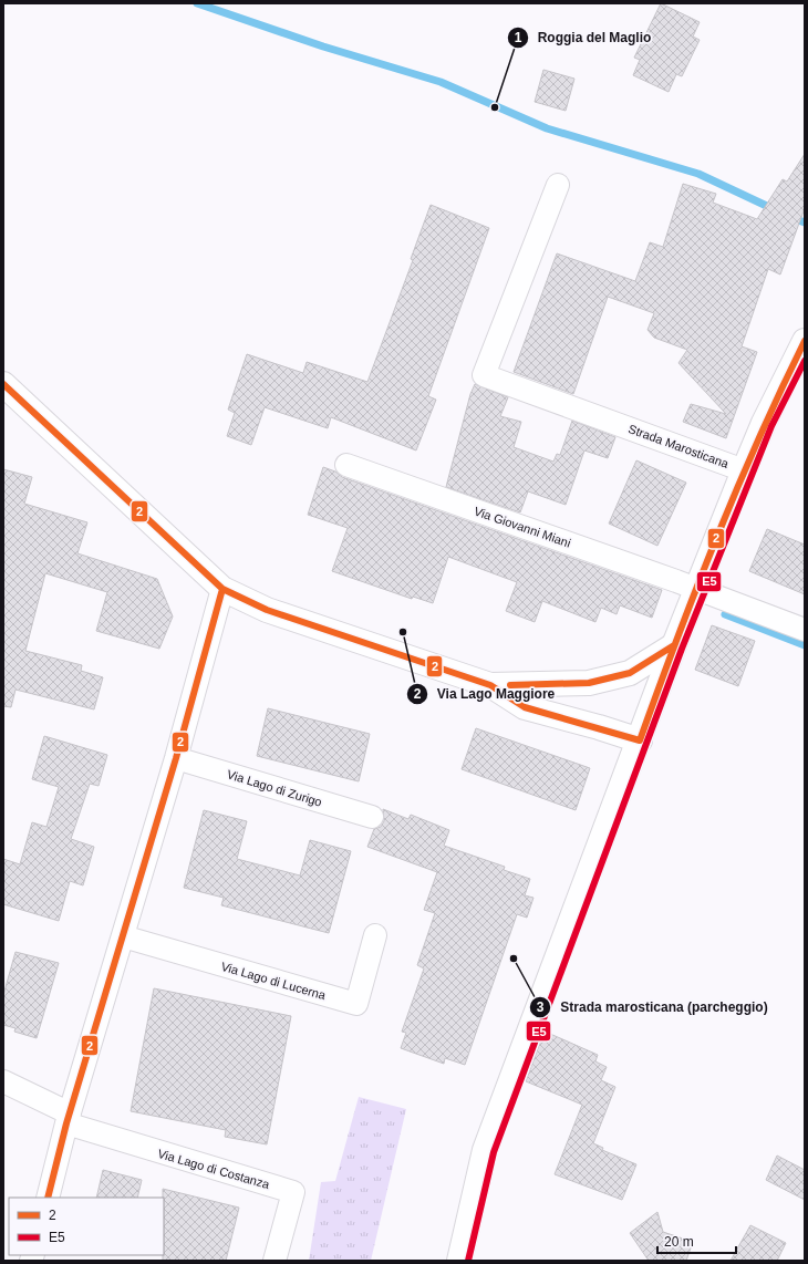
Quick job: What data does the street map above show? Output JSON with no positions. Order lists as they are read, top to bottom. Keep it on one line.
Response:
{"streets":{"main road":["Strada Marosticana"],"street":["Via Giovanni Miani","Via Lago di Zurigo","Via Lago di Lucerna","Via Lago di Costanza"]},"crossings":[["Strada Marosticana","Via Giovanni Miani"]],"places":["Roggia del Maglio","Via Lago Maggiore","Strada marosticana (parcheggio)"],"lines":["transit line 2","transit line E5"],"legend":["2","E5"],"scale_bar":"20 m"}
